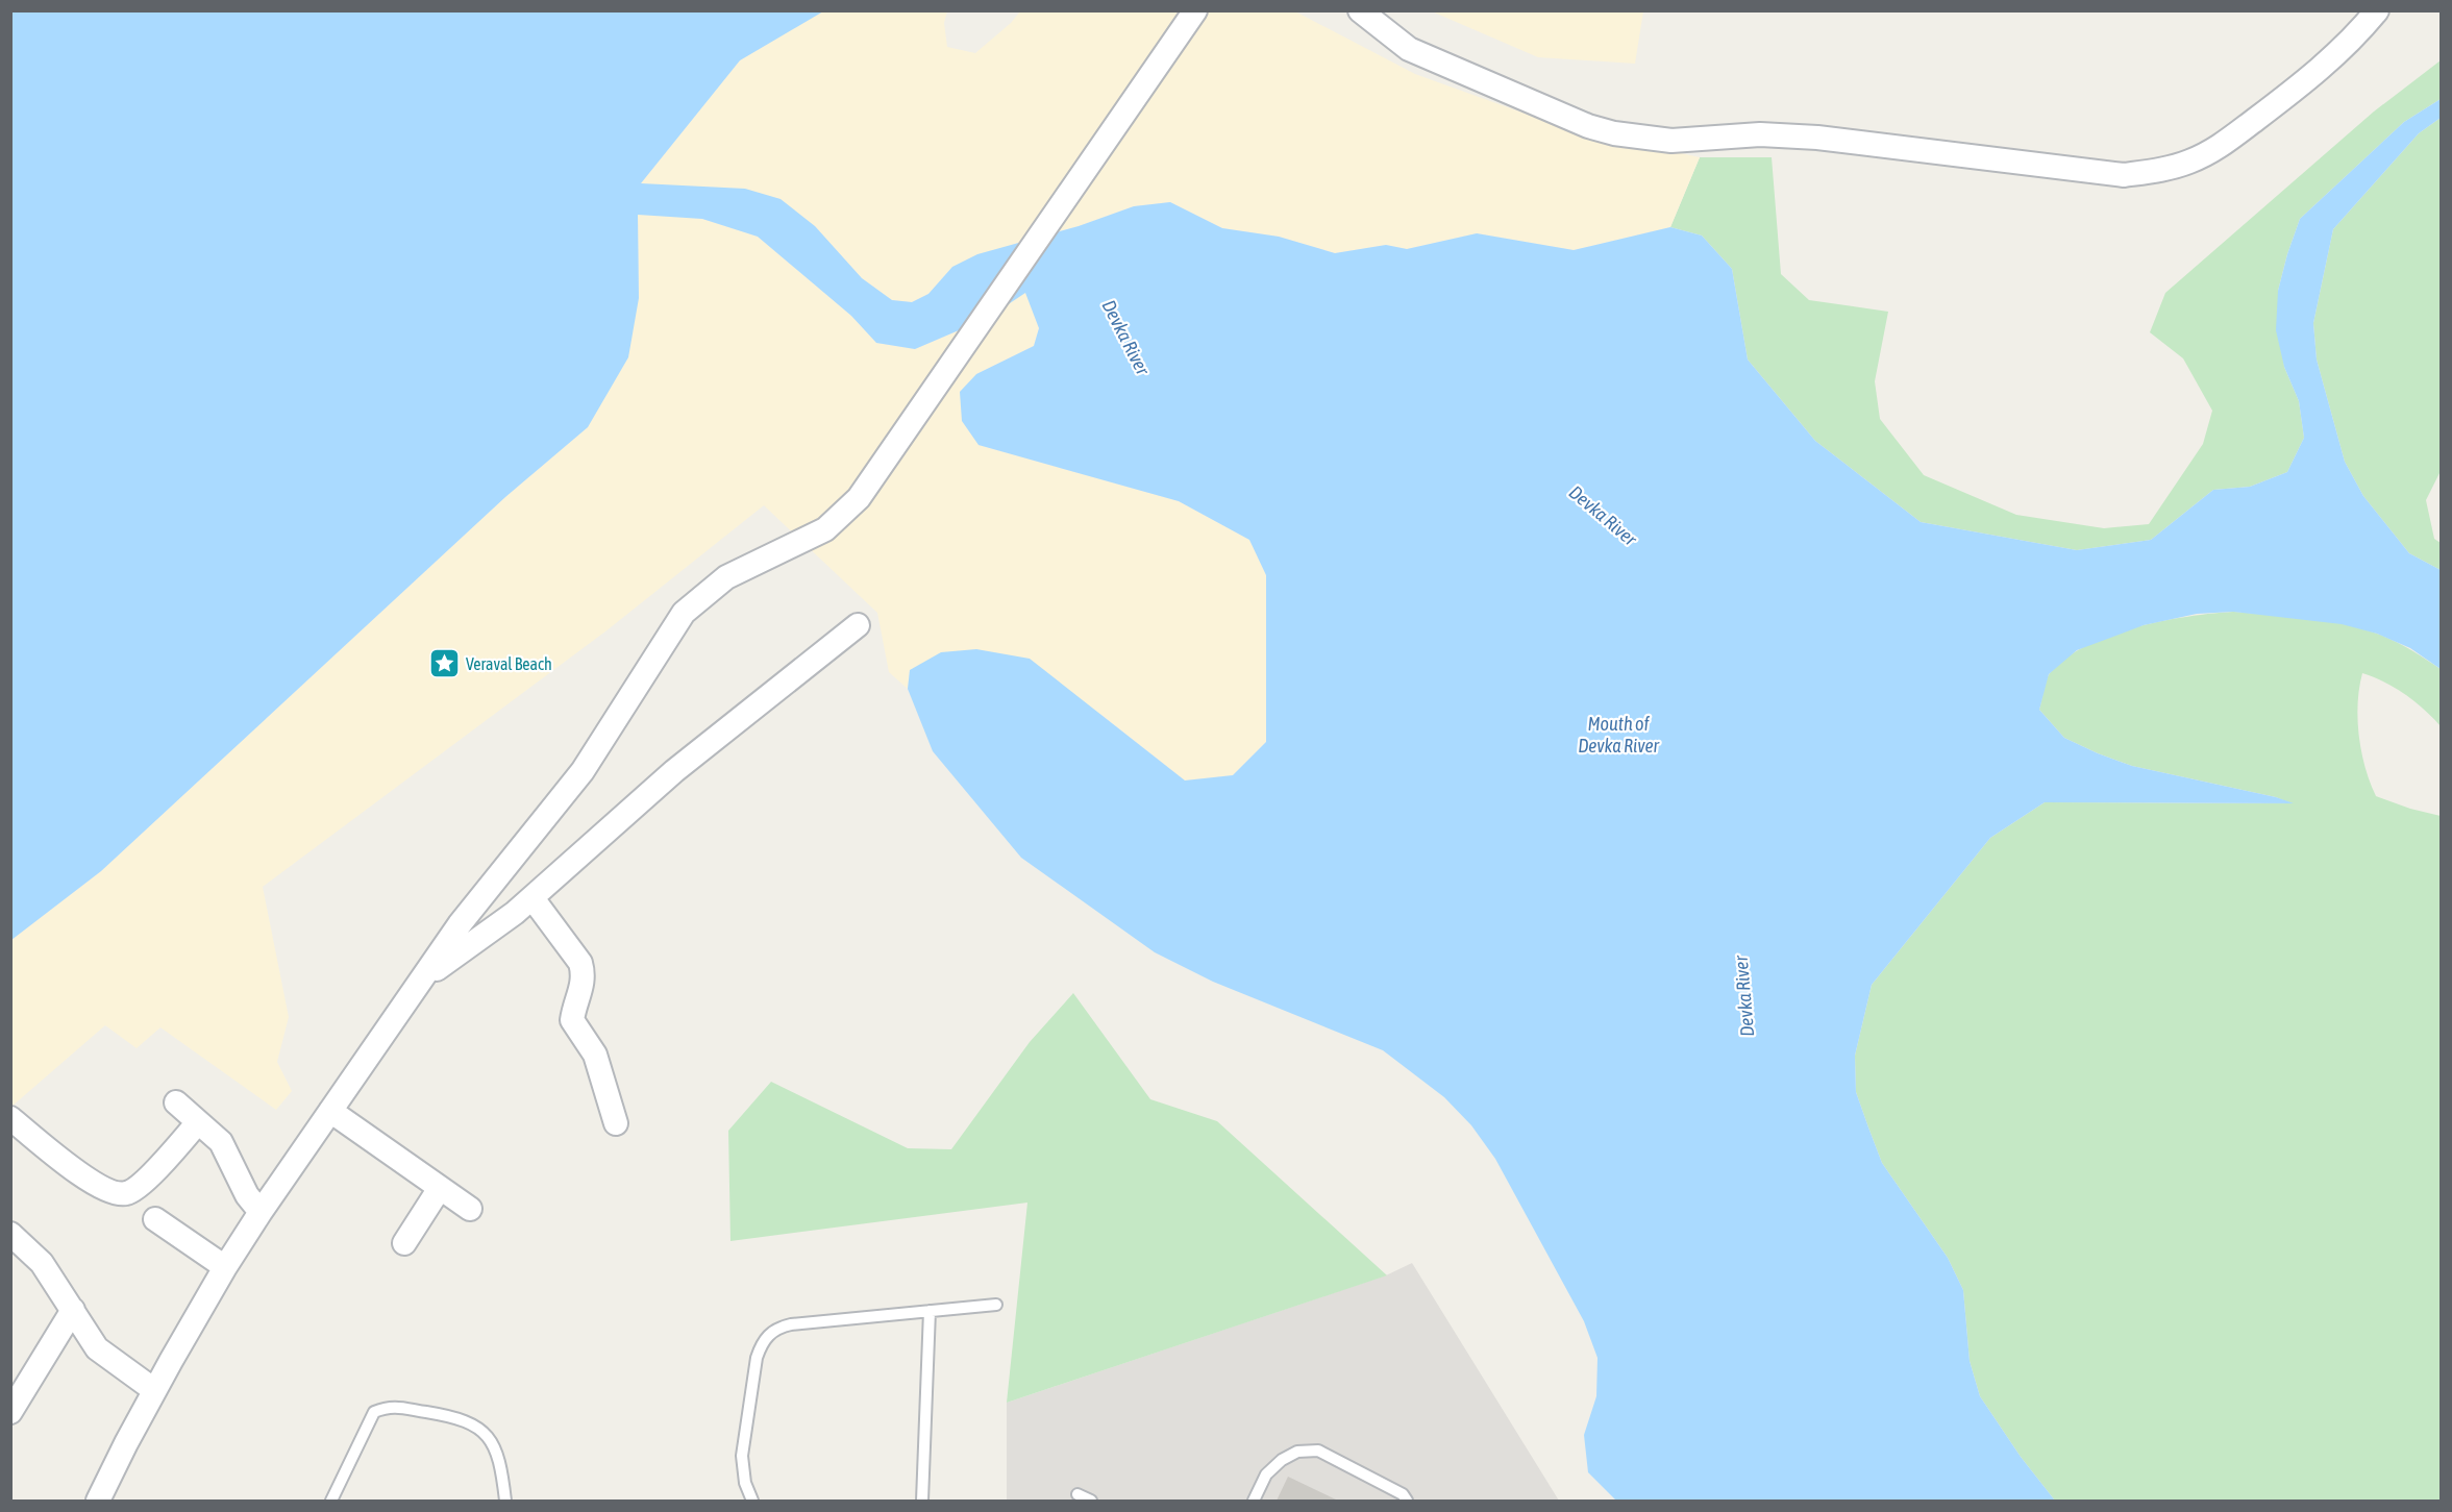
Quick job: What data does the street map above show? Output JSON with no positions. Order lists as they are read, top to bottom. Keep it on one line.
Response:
{"water":["Devka River","Mouth of Devka River"],"places":{"place":["Veraval Beach"]}}
